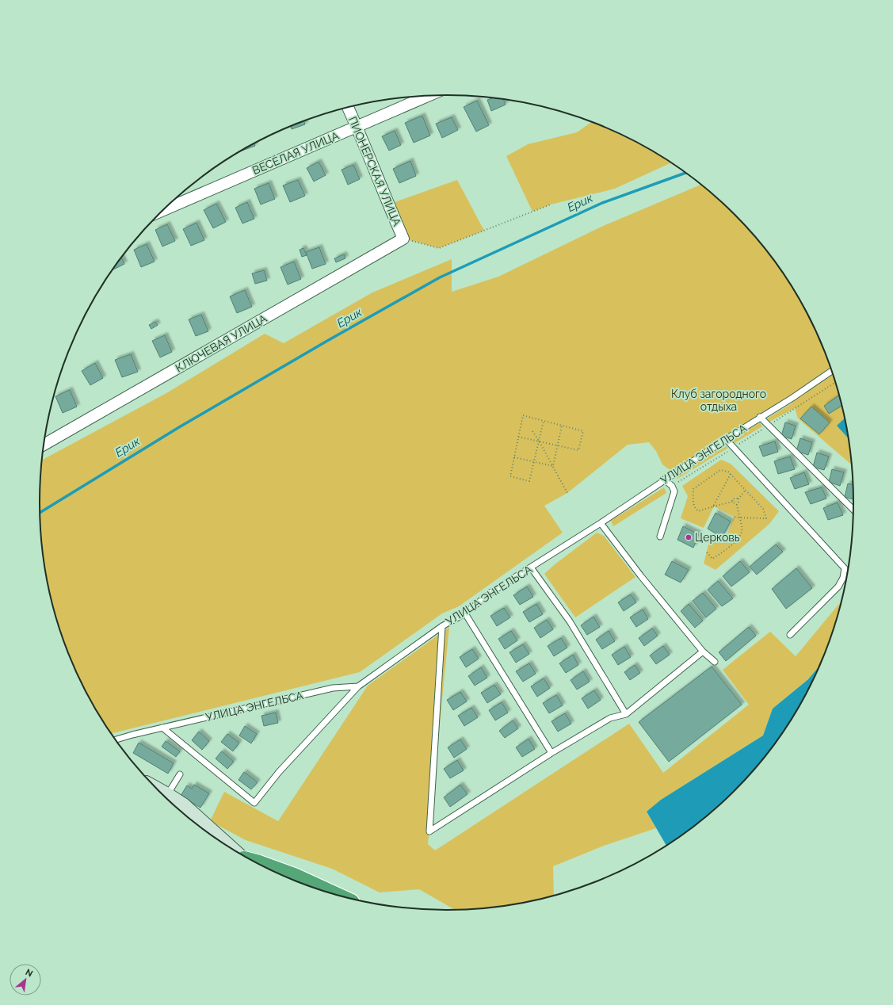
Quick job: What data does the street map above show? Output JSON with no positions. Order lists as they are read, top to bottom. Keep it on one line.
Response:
{"streets":{"street":["ВЕСЁЛАЯ УЛИЦА","ПИОНЕРСКАЯ УЛИЦА","КЛЮЧЕВАЯ УЛИЦА"],"lane":["УЛИЦА ЭНГЕЛЬСА"]},"crossings":[["ВЕСЁЛАЯ УЛИЦА","ПИОНЕРСКАЯ УЛИЦА"],["ПИОНЕРСКАЯ УЛИЦА","КЛЮЧЕВАЯ УЛИЦА"]],"water":["Ерик"],"parks":["Клуб загородного отдыха"],"places":["Церковь"],"north":"top right"}
